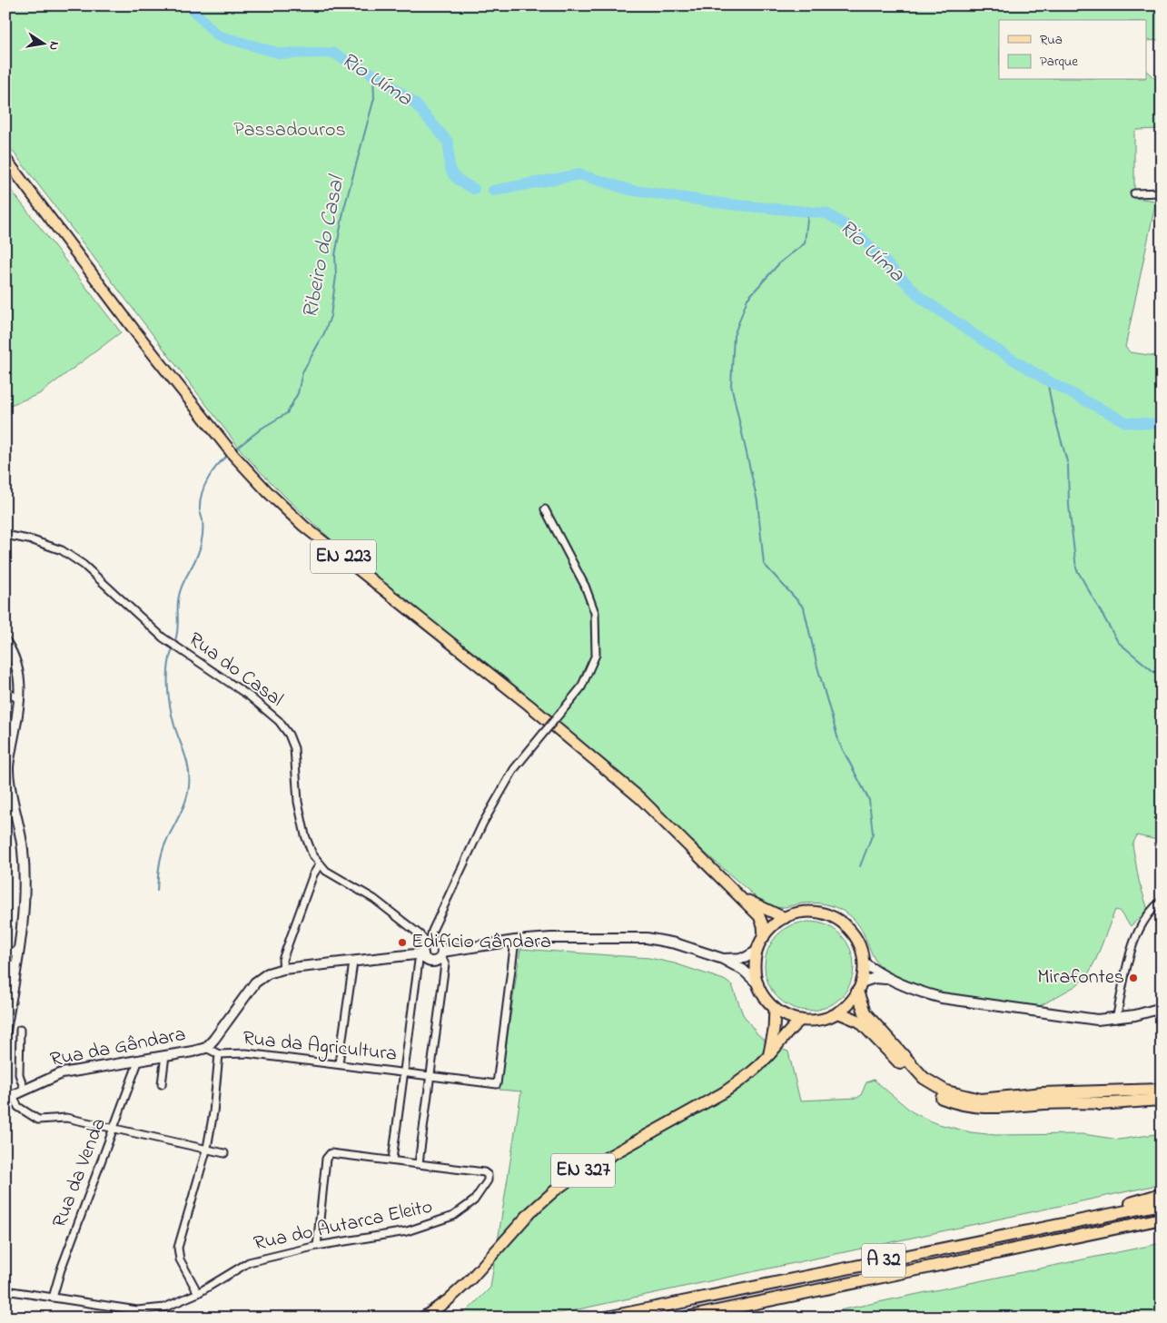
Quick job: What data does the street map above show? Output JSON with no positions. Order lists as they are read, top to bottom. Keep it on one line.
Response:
{"streets":{"highway":["A 32"],"main road":["EN 223","Rua da Gândara","EN 327"],"street":["Rua do Casal","Rua da Agricultura","Rua da Venda","Rua do Autarca Eleito"]},"crossings":[["EN 223","Rua da Gândara"],["EN 223","EN 327"],["Rua do Casal","Rua da Gândara"],["Rua da Agricultura","Rua da Gândara"],["Rua da Gândara","EN 327"],["Rua da Gândara","Rua da Venda"],["Rua da Venda","Rua do Autarca Eleito"]],"water":["Rio Uíma","Ribeiro do Casal"],"parks":["Passadouros"],"places":["Edifício Gândara","Mirafontes"],"legend":["Rua","Parque"],"north":"right"}
